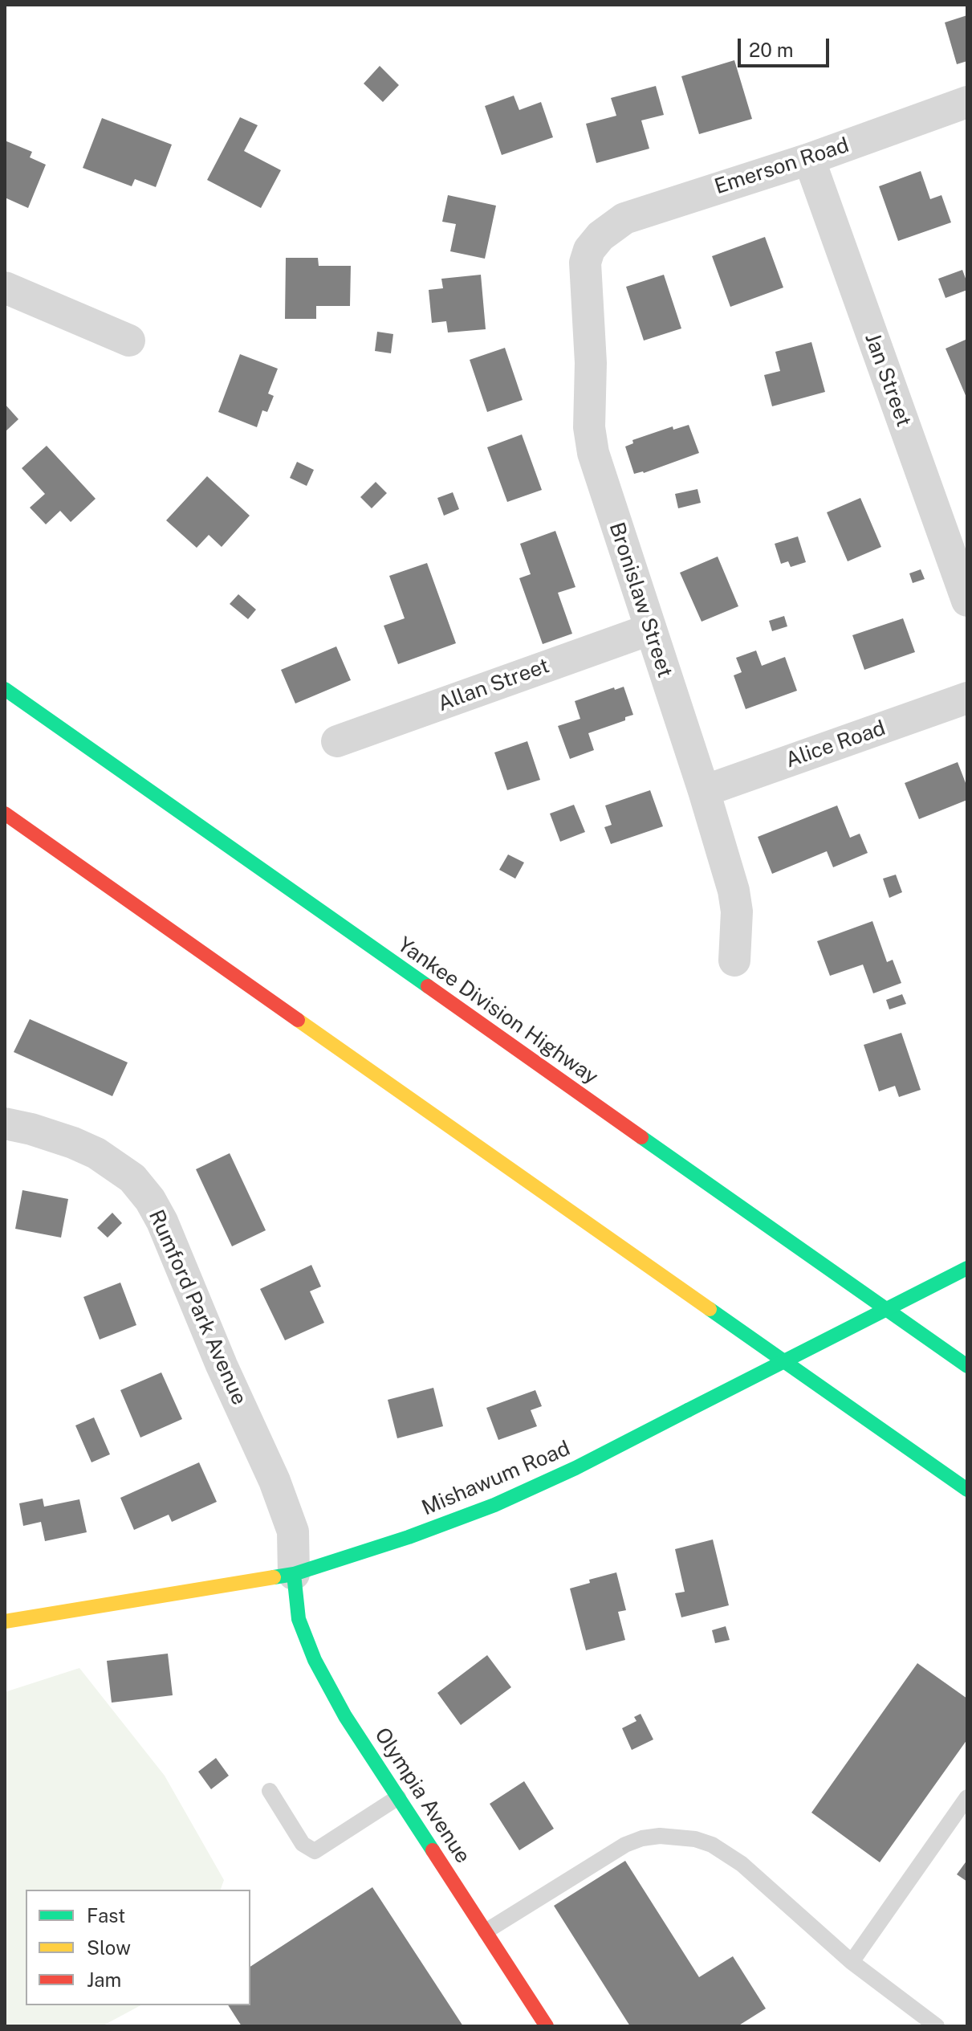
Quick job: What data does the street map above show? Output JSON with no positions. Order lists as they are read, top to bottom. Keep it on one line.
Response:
{"streets":{"main road":["Yankee Division Highway","Mishawum Road","Olympia Avenue"],"street":["Emerson Road","Jan Street","Bronislaw Street","Allan Street","Alice Road","Rumford Park Avenue"]},"crossings":[["Emerson Road","Jan Street"],["Emerson Road","Bronislaw Street"],["Bronislaw Street","Allan Street"],["Bronislaw Street","Alice Road"],["Rumford Park Avenue","Mishawum Road"],["Rumford Park Avenue","Olympia Avenue"],["Mishawum Road","Olympia Avenue"]],"legend":["Fast","Slow","Jam"],"scale_bar":"20 m"}
